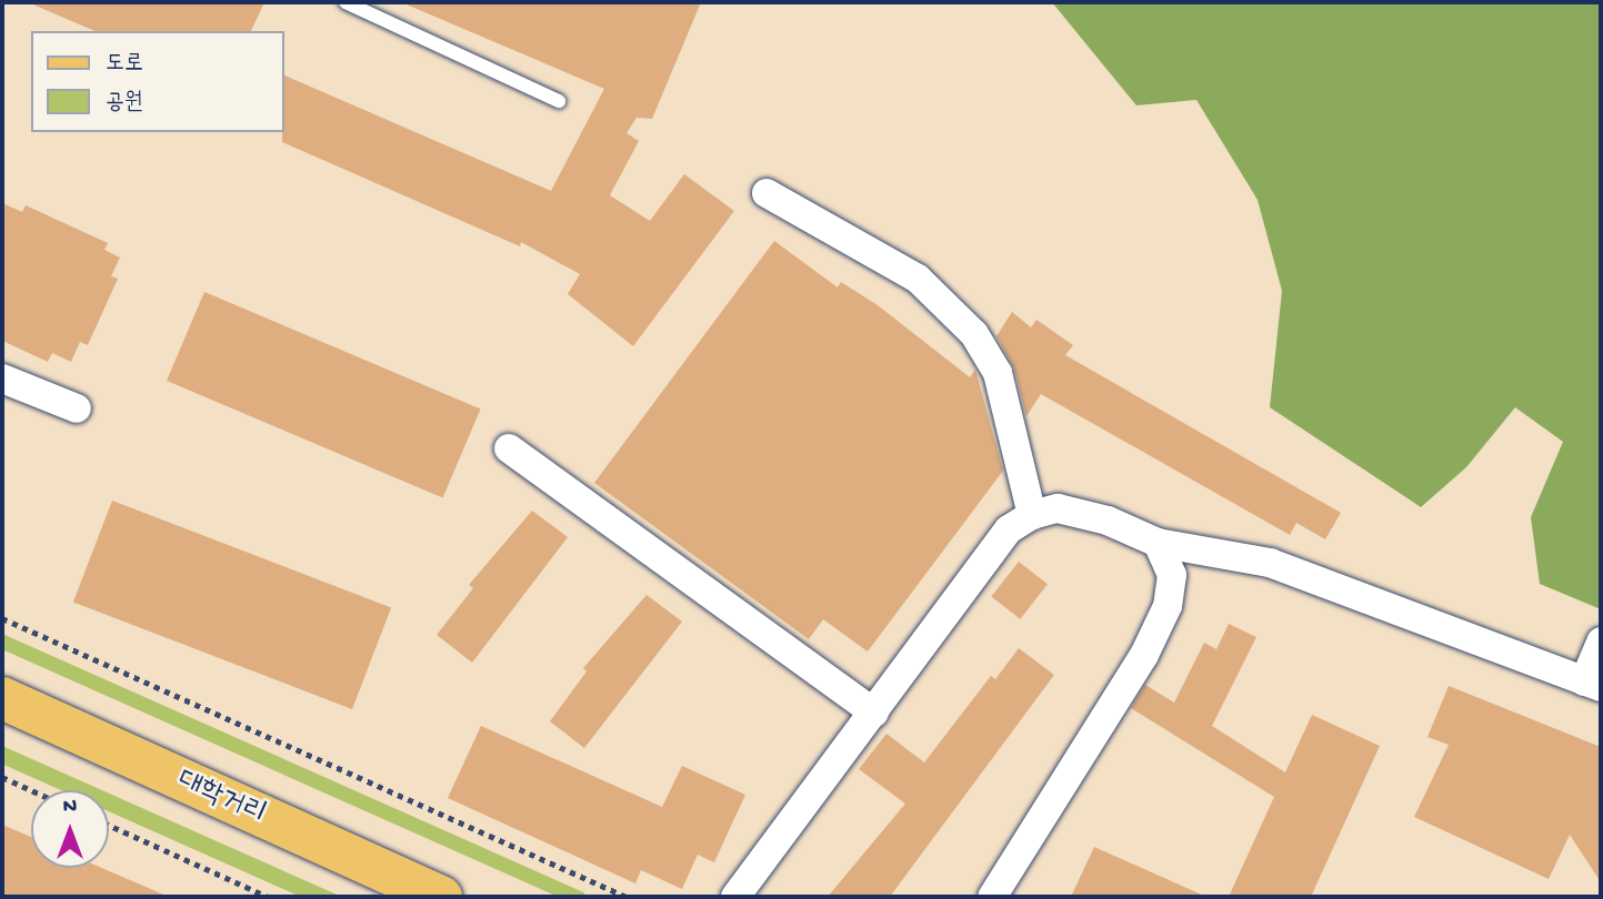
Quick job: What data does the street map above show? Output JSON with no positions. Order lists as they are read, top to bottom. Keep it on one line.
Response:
{"streets":{"main road":["대학거리"]},"legend":["도로","공원"],"north":"top"}
